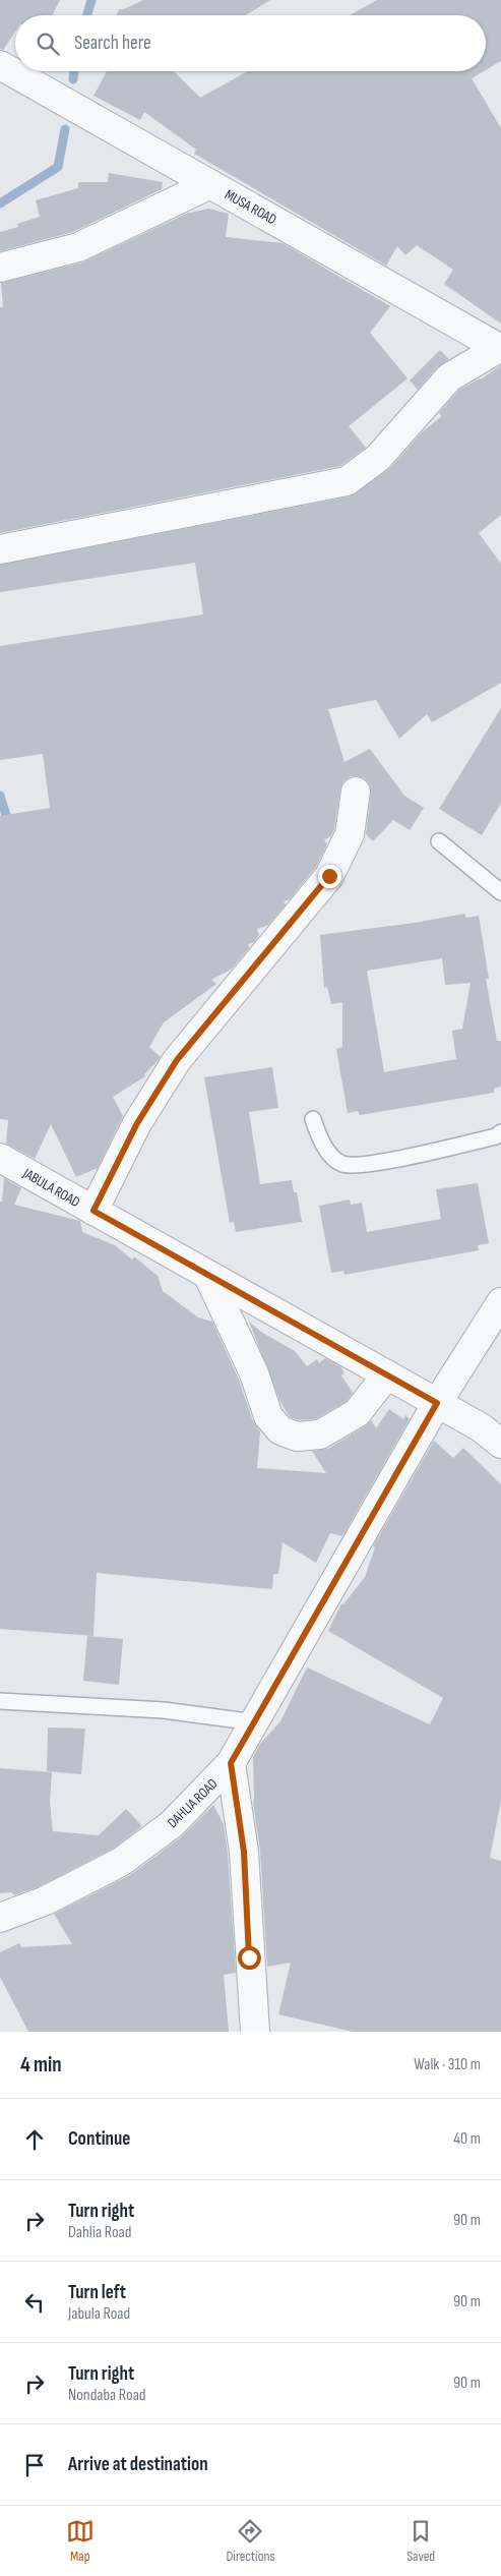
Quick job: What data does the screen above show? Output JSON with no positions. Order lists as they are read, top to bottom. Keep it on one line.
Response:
{"streets":{"street":["MUSA ROAD","JABULA ROAD","DAHLIA ROAD"]},"crossings":[["JABULA ROAD","DAHLIA ROAD"]],"page":{"search":"Search here","heading":["4 min","Walk · 310 m"],"list":[["Continue","40 m"],["Turn right","Dahlia Road","90 m"],["Turn left","Jabula Road","90 m"],["Turn right","Nondaba Road","90 m"],"Arrive at destination"],"nav":["Map","Directions","Saved"]}}
